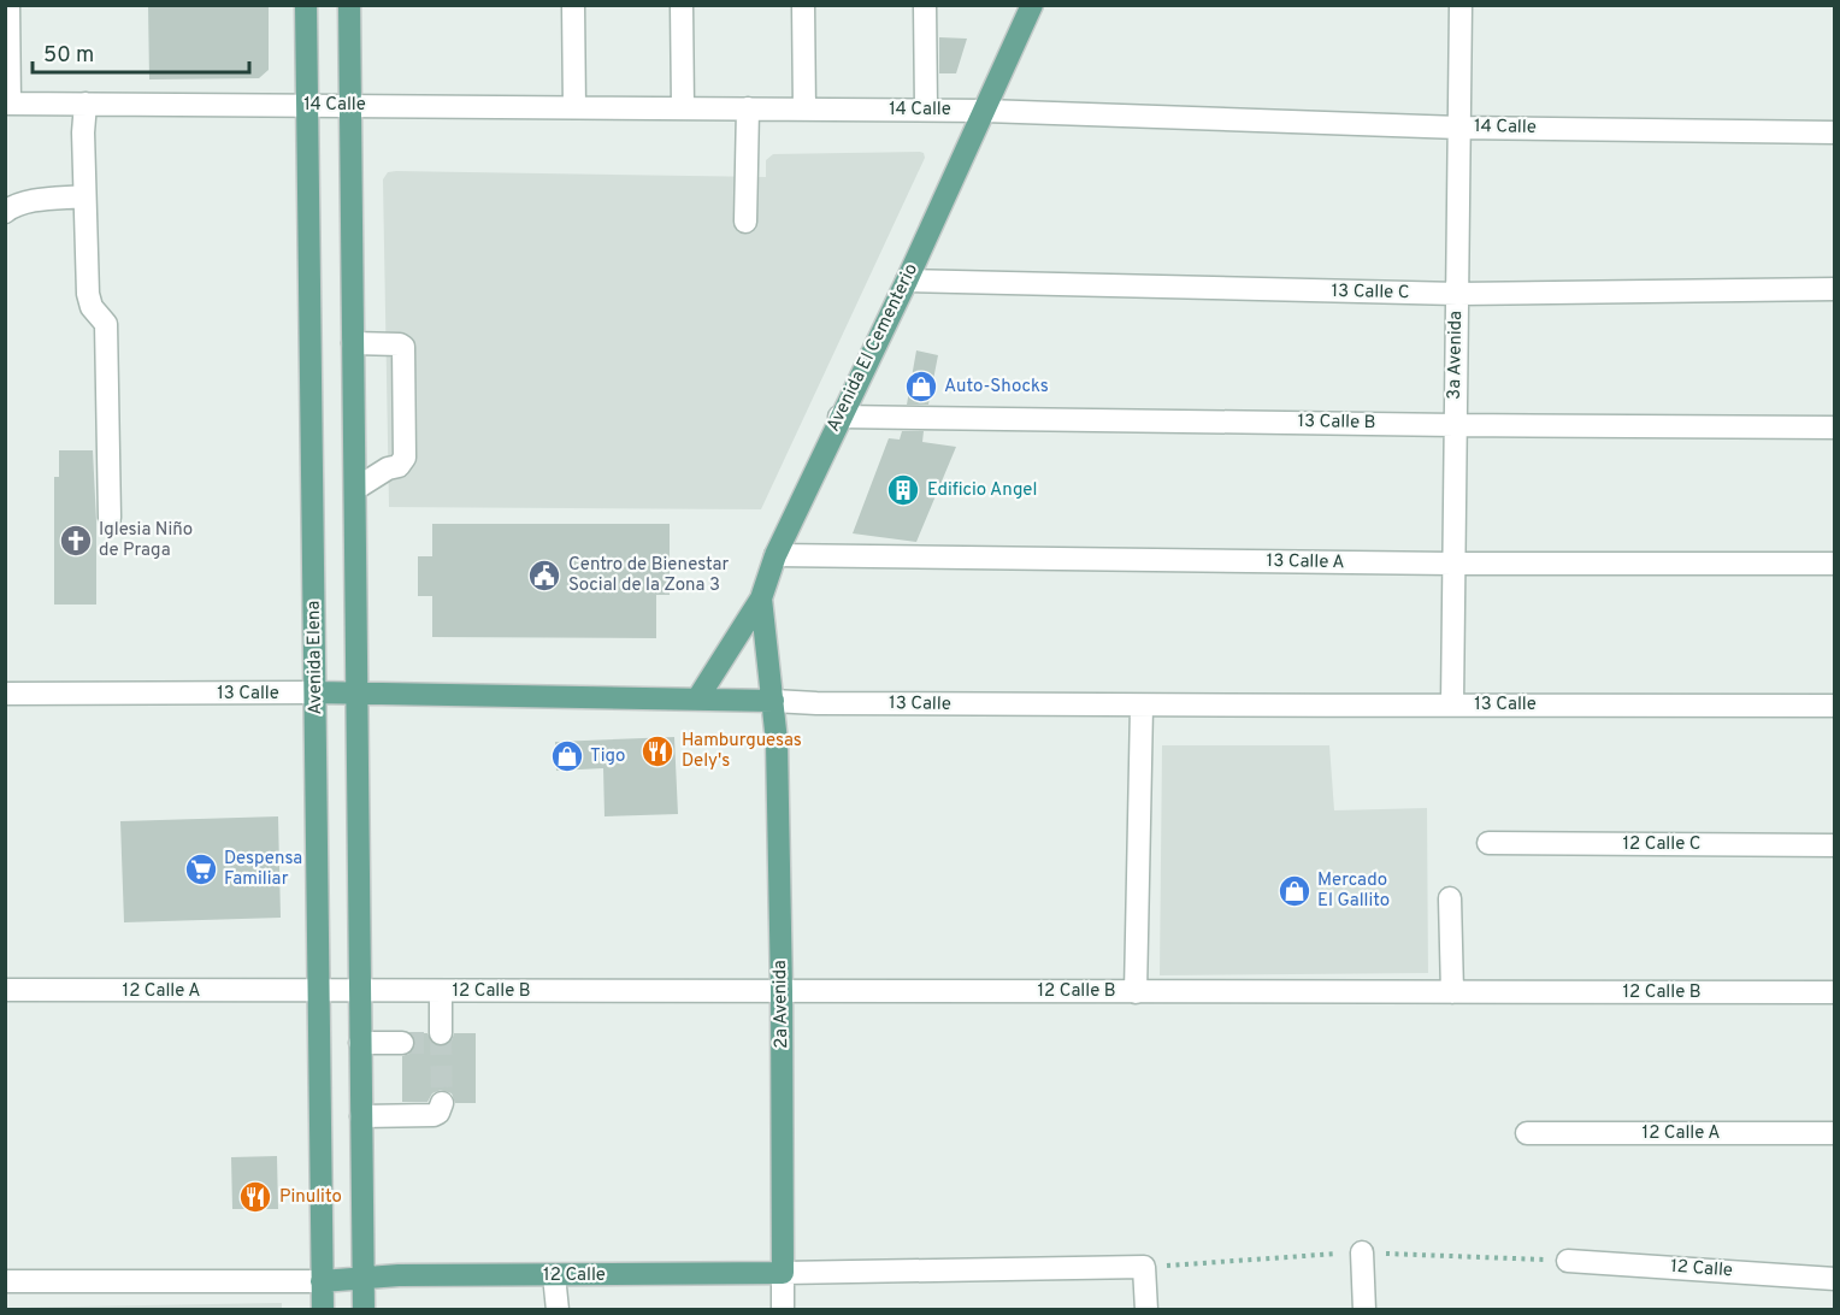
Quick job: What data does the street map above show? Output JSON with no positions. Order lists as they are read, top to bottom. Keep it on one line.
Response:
{"streets":{"main road":["Avenida El Cementerio","Avenida Elena","13 Calle","2a Avenida","12 Calle"],"street":["14 Calle","13 Calle C","3a Avenida","13 Calle B","13 Calle A","12 Calle C","12 Calle A","12 Calle B"]},"crossings":[["14 Calle","Avenida El Cementerio"],["14 Calle","3a Avenida"],["14 Calle","Avenida Elena"],["13 Calle C","Avenida El Cementerio"],["13 Calle C","3a Avenida"],["Avenida El Cementerio","13 Calle B"],["Avenida El Cementerio","13 Calle A"],["Avenida El Cementerio","13 Calle"],["Avenida El Cementerio","2a Avenida"],["3a Avenida","13 Calle B"],["3a Avenida","13 Calle A"],["3a Avenida","13 Calle"],["Avenida Elena","13 Calle"],["Avenida Elena","12 Calle A"],["Avenida Elena","12 Calle B"],["Avenida Elena","12 Calle"],["13 Calle","2a Avenida"],["12 Calle A","12 Calle B"],["12 Calle B","2a Avenida"],["2a Avenida","12 Calle"]],"places":{"shop":["Auto-Shocks","Tigo","Mercado El Gallito"],"building":["Edificio Angel"],"church":["Iglesia Niño de Praga"],"public building":["Centro de Bienestar Social de la Zona 3"],"restaurant":["Hamburguesas Dely's","Pinulito"],"supermarket":["Despensa Familiar"]},"scale_bar":"50 m"}
